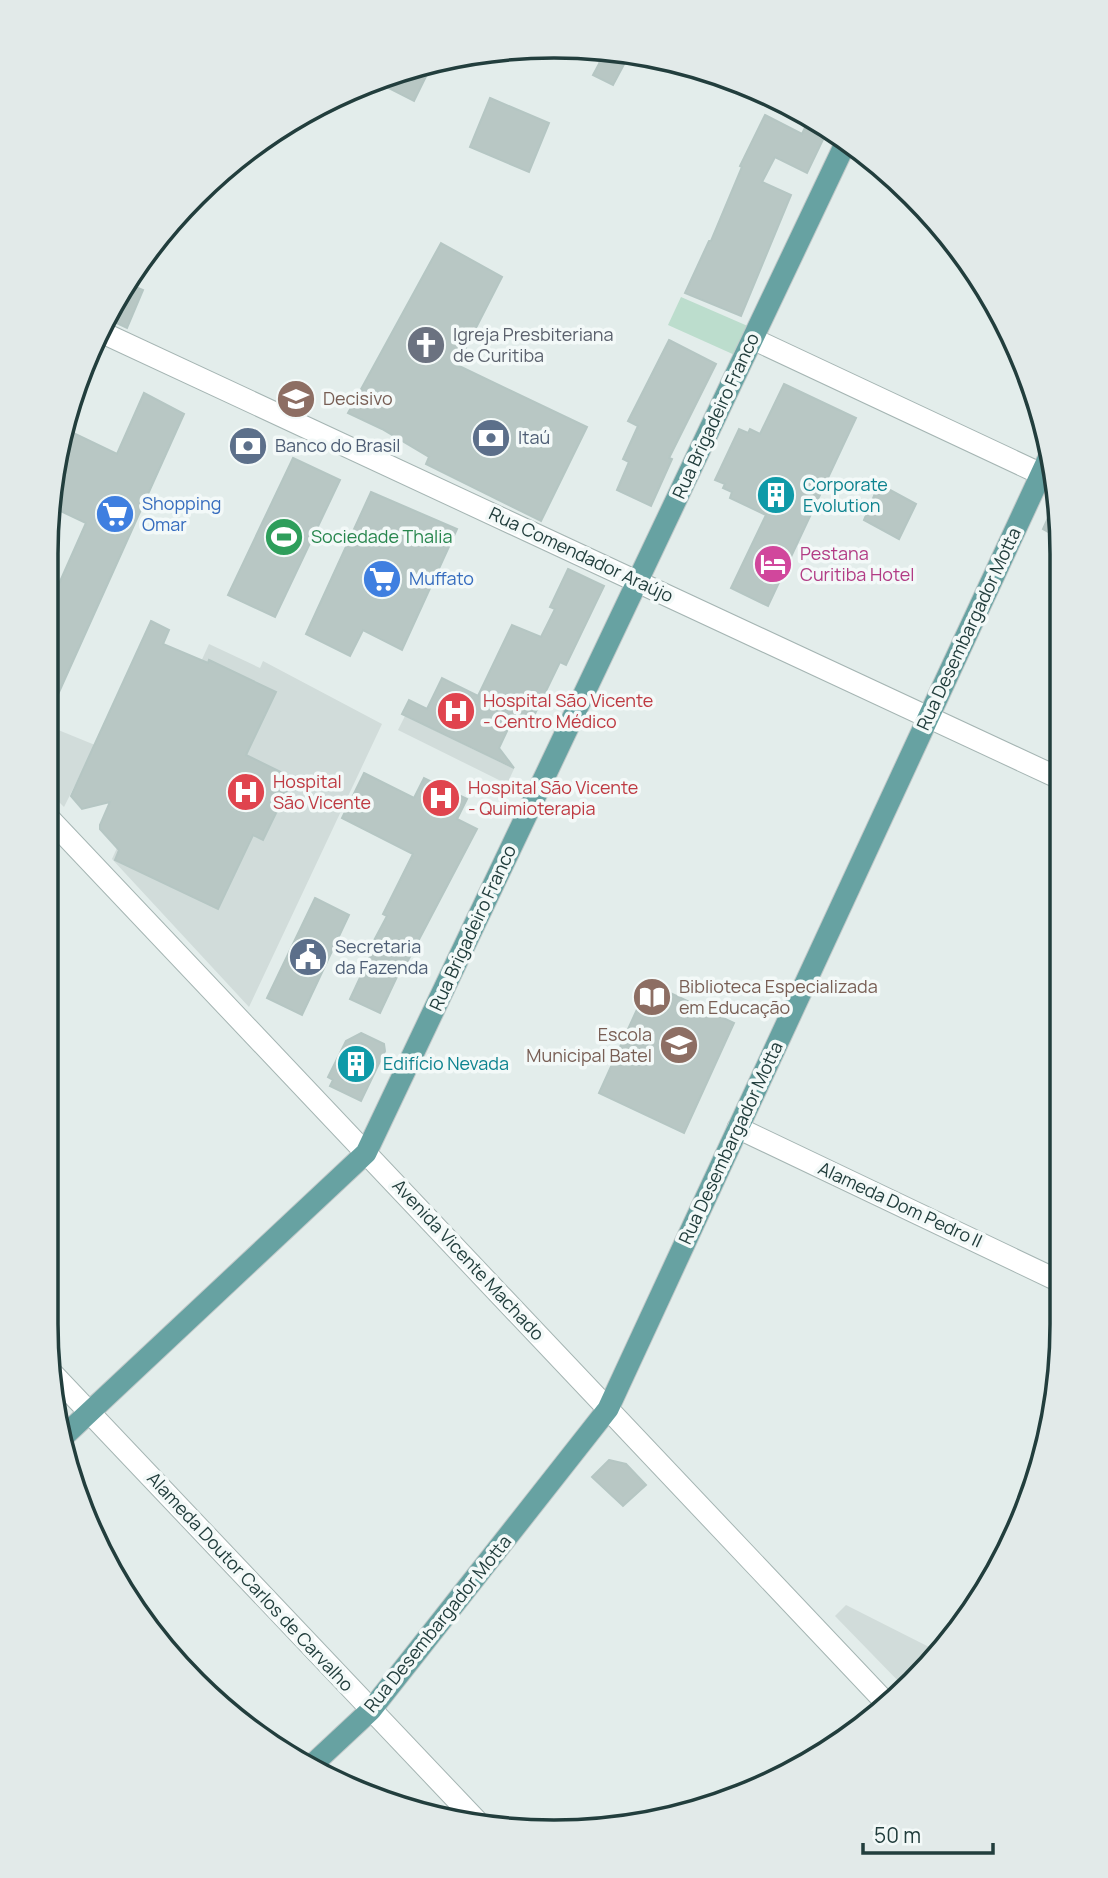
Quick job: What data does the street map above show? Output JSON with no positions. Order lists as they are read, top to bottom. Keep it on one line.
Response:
{"streets":{"main road":["Rua Brigadeiro Franco","Rua Desembargador Motta"],"street":["Rua Comendador Araújo","Alameda Dom Pedro II","Avenida Vicente Machado","Alameda Doutor Carlos de Carvalho"]},"crossings":[["Rua Brigadeiro Franco","Rua Comendador Araújo"],["Rua Brigadeiro Franco","Avenida Vicente Machado"],["Rua Brigadeiro Franco","Alameda Doutor Carlos de Carvalho"],["Rua Comendador Araújo","Rua Desembargador Motta"],["Rua Desembargador Motta","Alameda Dom Pedro II"],["Rua Desembargador Motta","Avenida Vicente Machado"],["Rua Desembargador Motta","Alameda Doutor Carlos de Carvalho"]],"places":{"church":["Igreja Presbiteriana de Curitiba"],"school or university":["Decisivo","Escola Municipal Batel"],"bank":["Itaú","Banco do Brasil"],"building":["Corporate Evolution","Edifício Nevada"],"supermarket":["Shopping Omar","Muffato"],"sports":["Sociedade Thalia"],"hotel":["Pestana Curitiba Hotel"],"hospital":["Hospital São Vicente - Centro Médico","Hospital São Vicente","Hospital São Vicente - Quimioterapia"],"public building":["Secretaria da Fazenda"],"library":["Biblioteca Especializada em Educação"]},"scale_bar":"50 m"}
